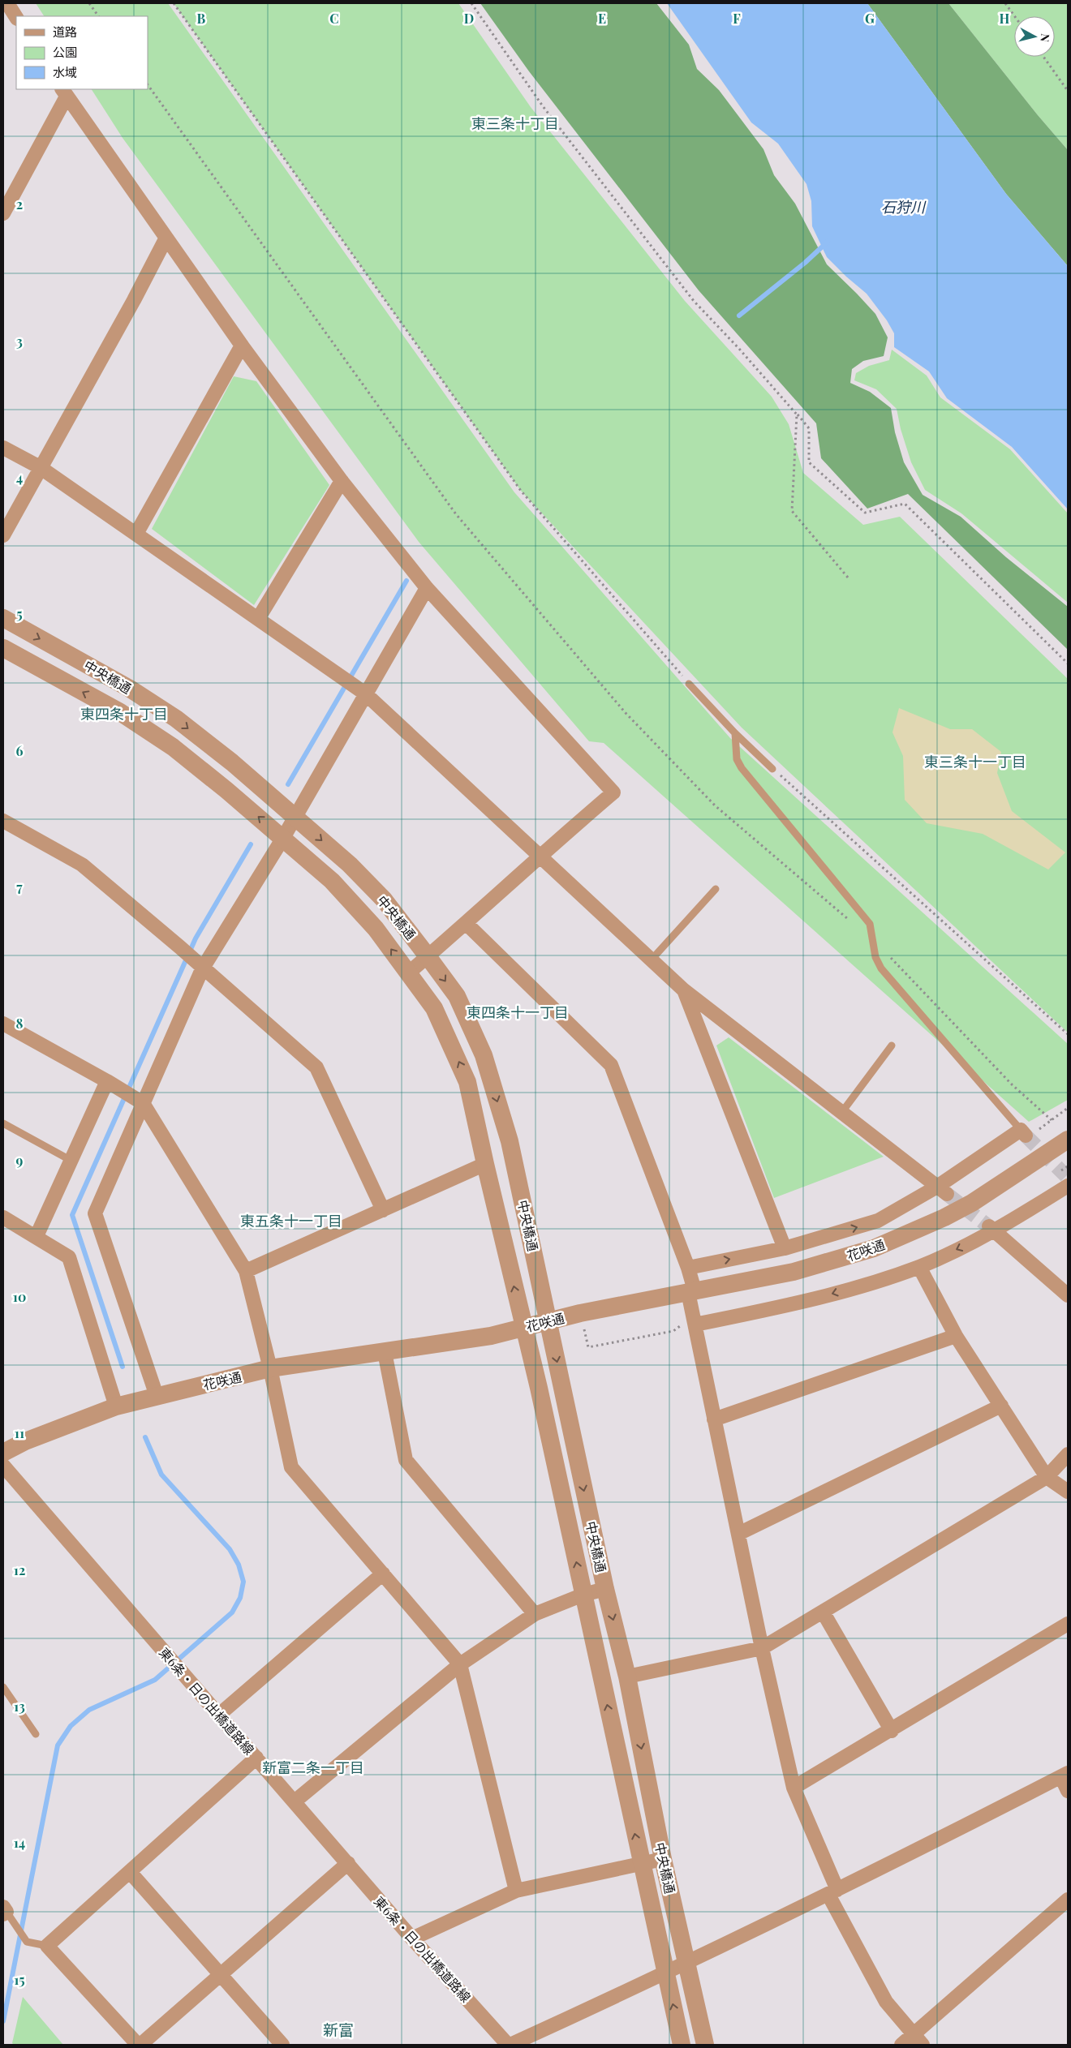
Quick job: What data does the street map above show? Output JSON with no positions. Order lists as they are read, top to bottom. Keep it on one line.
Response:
{"streets":{"street":["中央橋通","花咲通","東6条・日の出橋道路線"]},"crossings":[["中央橋通","花咲通"]],"districts":["東三条十丁目","東四条十丁目","東三条十一丁目","東四条十一丁目","東五条十一丁目","新富二条一丁目","新富"],"water":["石狩川"],"legend":["道路","公園","水域"],"north":"right","grid":{"columns":["B","C","D","E","F","G","H"],"rows":["2","3","4","5","6","7","8","9","10","11","12","13","14","15"]}}
